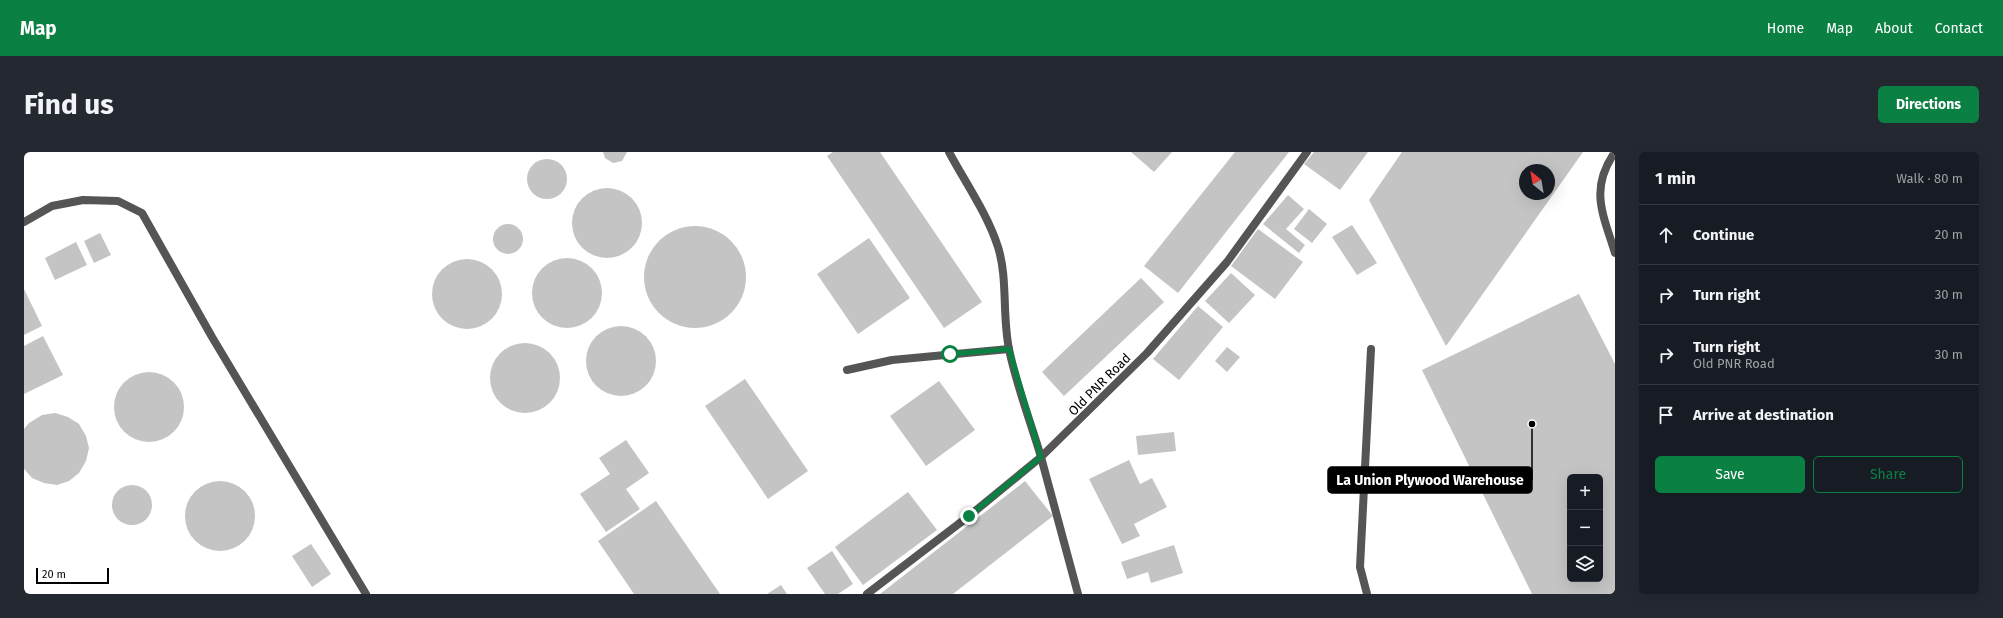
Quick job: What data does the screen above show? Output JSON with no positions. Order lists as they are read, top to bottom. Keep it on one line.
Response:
{"streets":{"street":["Old PNR Road"]},"places":["La Union Plywood Warehouse"],"scale_bar":"20 m","north":"top left","page":{"header":"Map","nav":["Home","Map","About","Contact"],"buttons":["Directions",["Save","Share"]],"title":"Find us","heading":["1 min","Walk · 80 m"],"list":[["Continue","20 m"],["Turn right","30 m"],["Turn right","Old PNR Road","30 m"],"Arrive at destination"],"map_buttons":["+","−"],"scale":"20 m"}}
